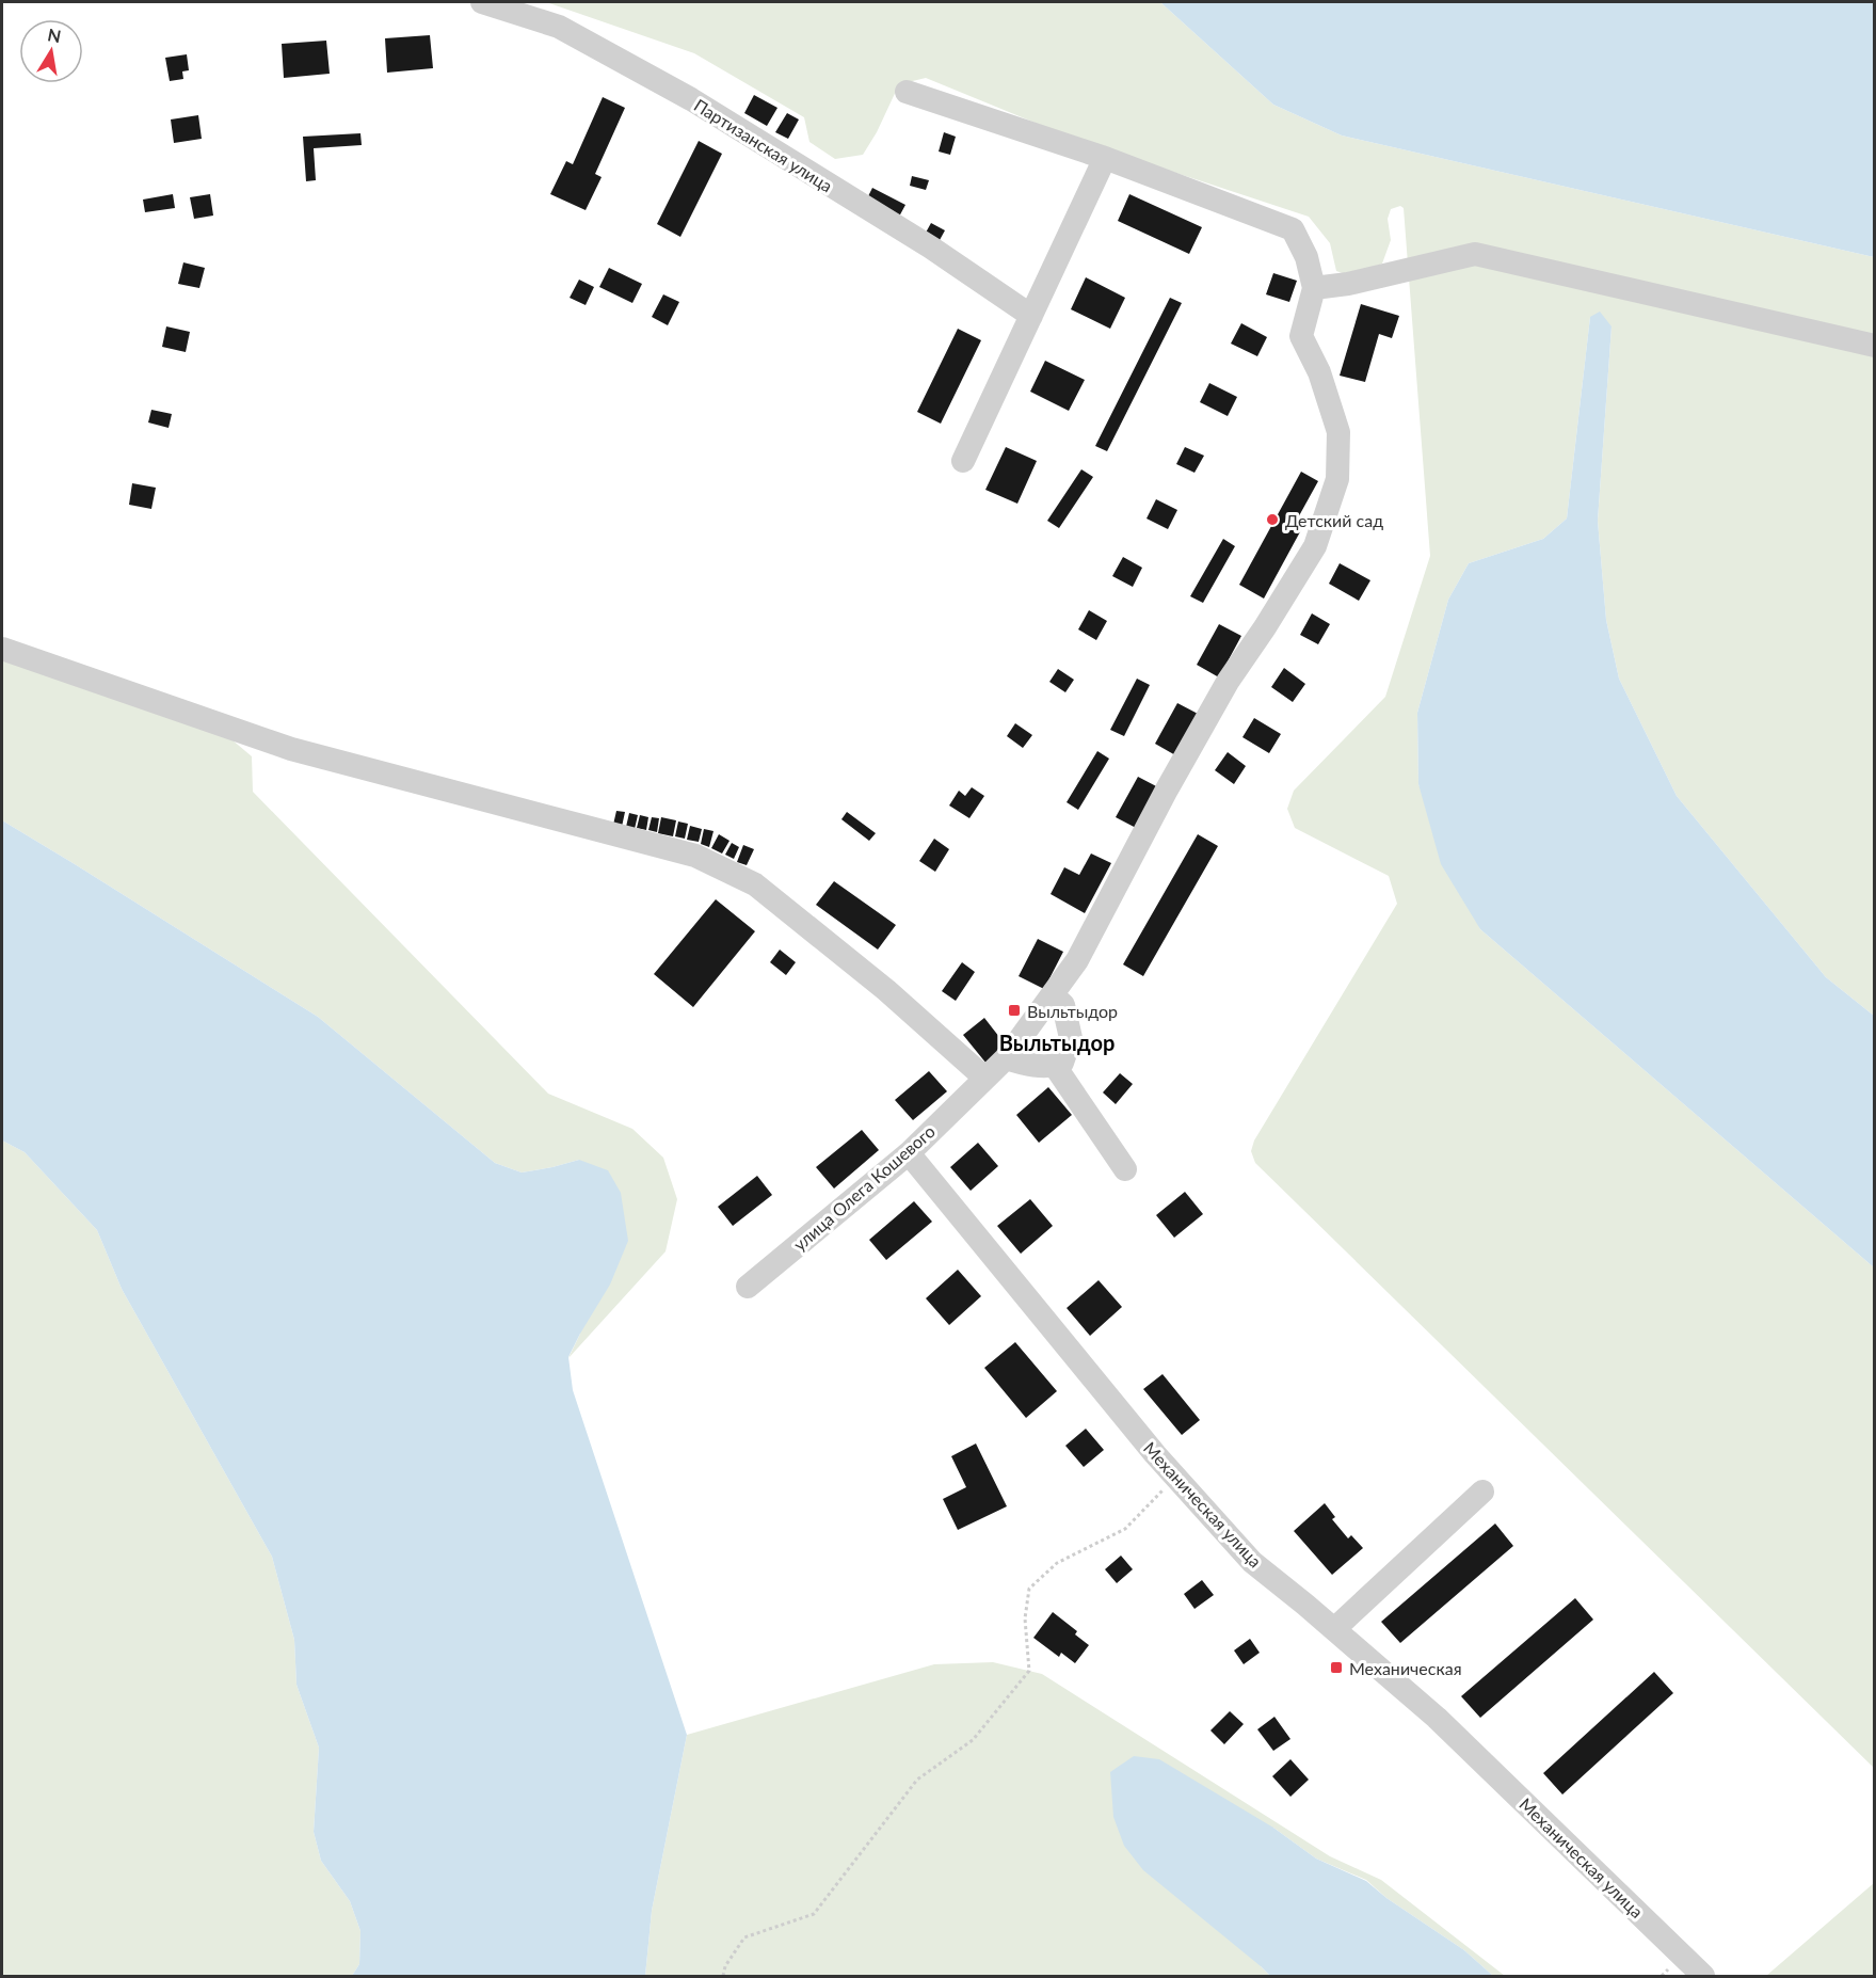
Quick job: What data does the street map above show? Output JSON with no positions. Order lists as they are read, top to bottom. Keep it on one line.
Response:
{"streets":{"street":["Партизанская улица","улица Олега Кошевого","Механическая улица"]},"crossings":[["улица Олега Кошевого","Механическая улица"]],"districts":["Выльтыдор"],"places":{"other":["Детский сад"],"transit":["Выльтыдор","Механическая"]},"north":"top"}
